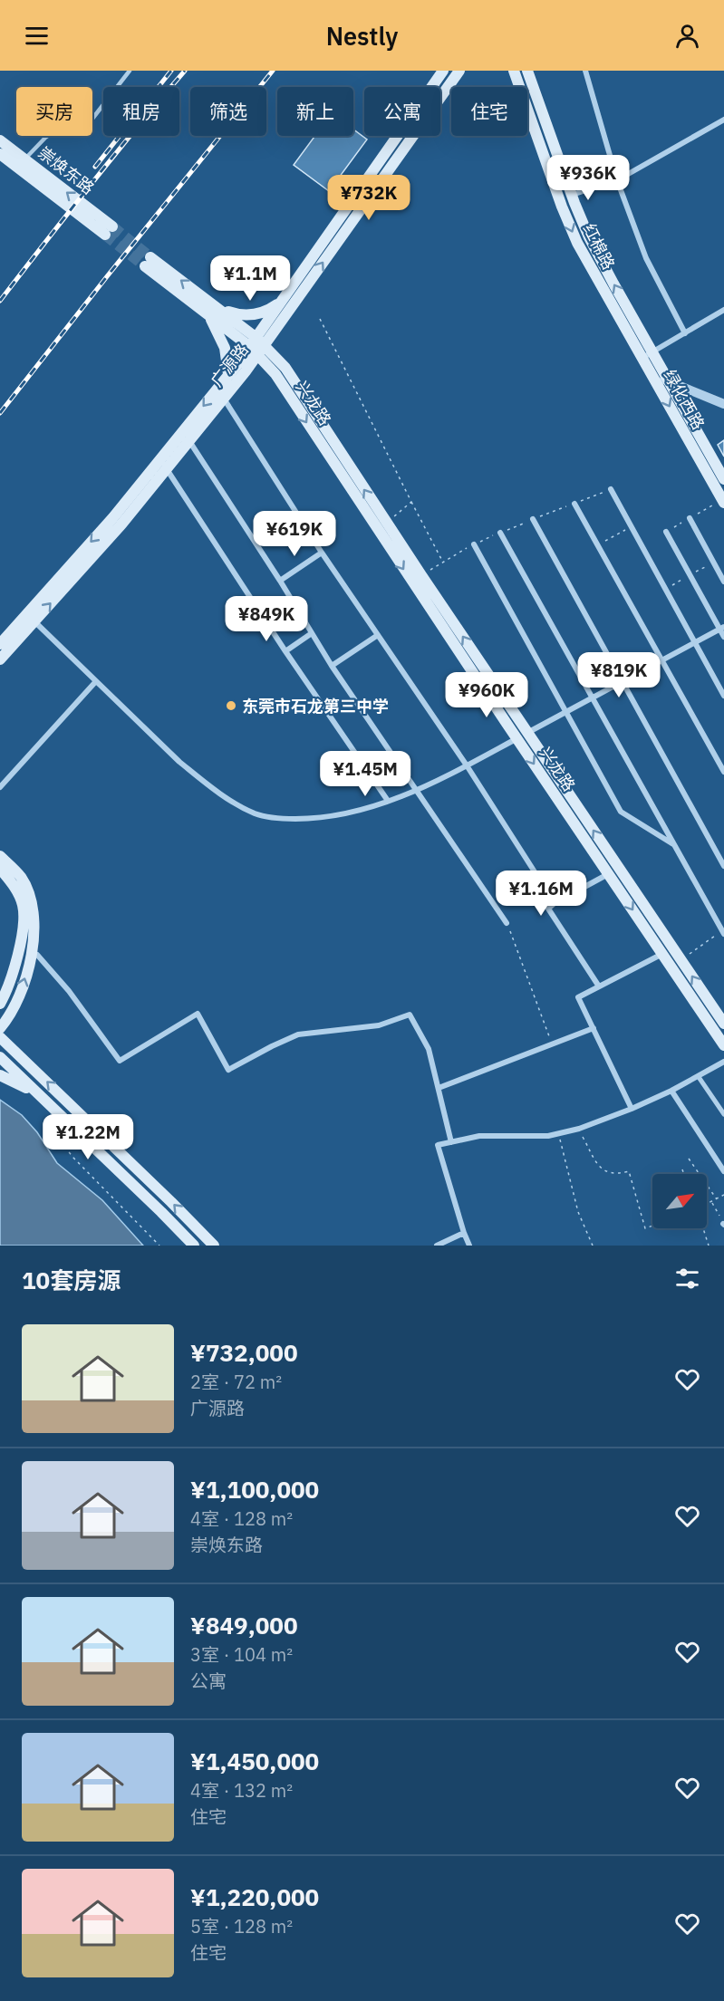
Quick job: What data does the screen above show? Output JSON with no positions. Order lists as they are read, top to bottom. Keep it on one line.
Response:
{"streets":{"main road":["崇焕东路","红棉路","广源路","绿化西路","兴龙路"]},"crossings":[["红棉路","绿化西路"]],"places":["东莞市石龙第三中学"],"north":"top right","page":{"header":"Nestly","chip":["买房","租房","筛选","新上","公寓","住宅"],"price":["¥936K","¥732K","¥1.1M","¥619K","¥849K","¥819K","¥960K","¥1.45M","¥1.16M","¥1.22M"],"heading":"10套房源","list":[{"name":"¥732,000","note":"2室 · 72 m² · 广源路"},{"name":"¥1,100,000","note":"4室 · 128 m² · 崇焕东路"},{"name":"¥849,000","note":"3室 · 104 m² · 公寓"},{"name":"¥1,450,000","note":"4室 · 132 m² · 住宅"},{"name":"¥1,220,000","note":"5室 · 128 m² · 住宅"}]}}
